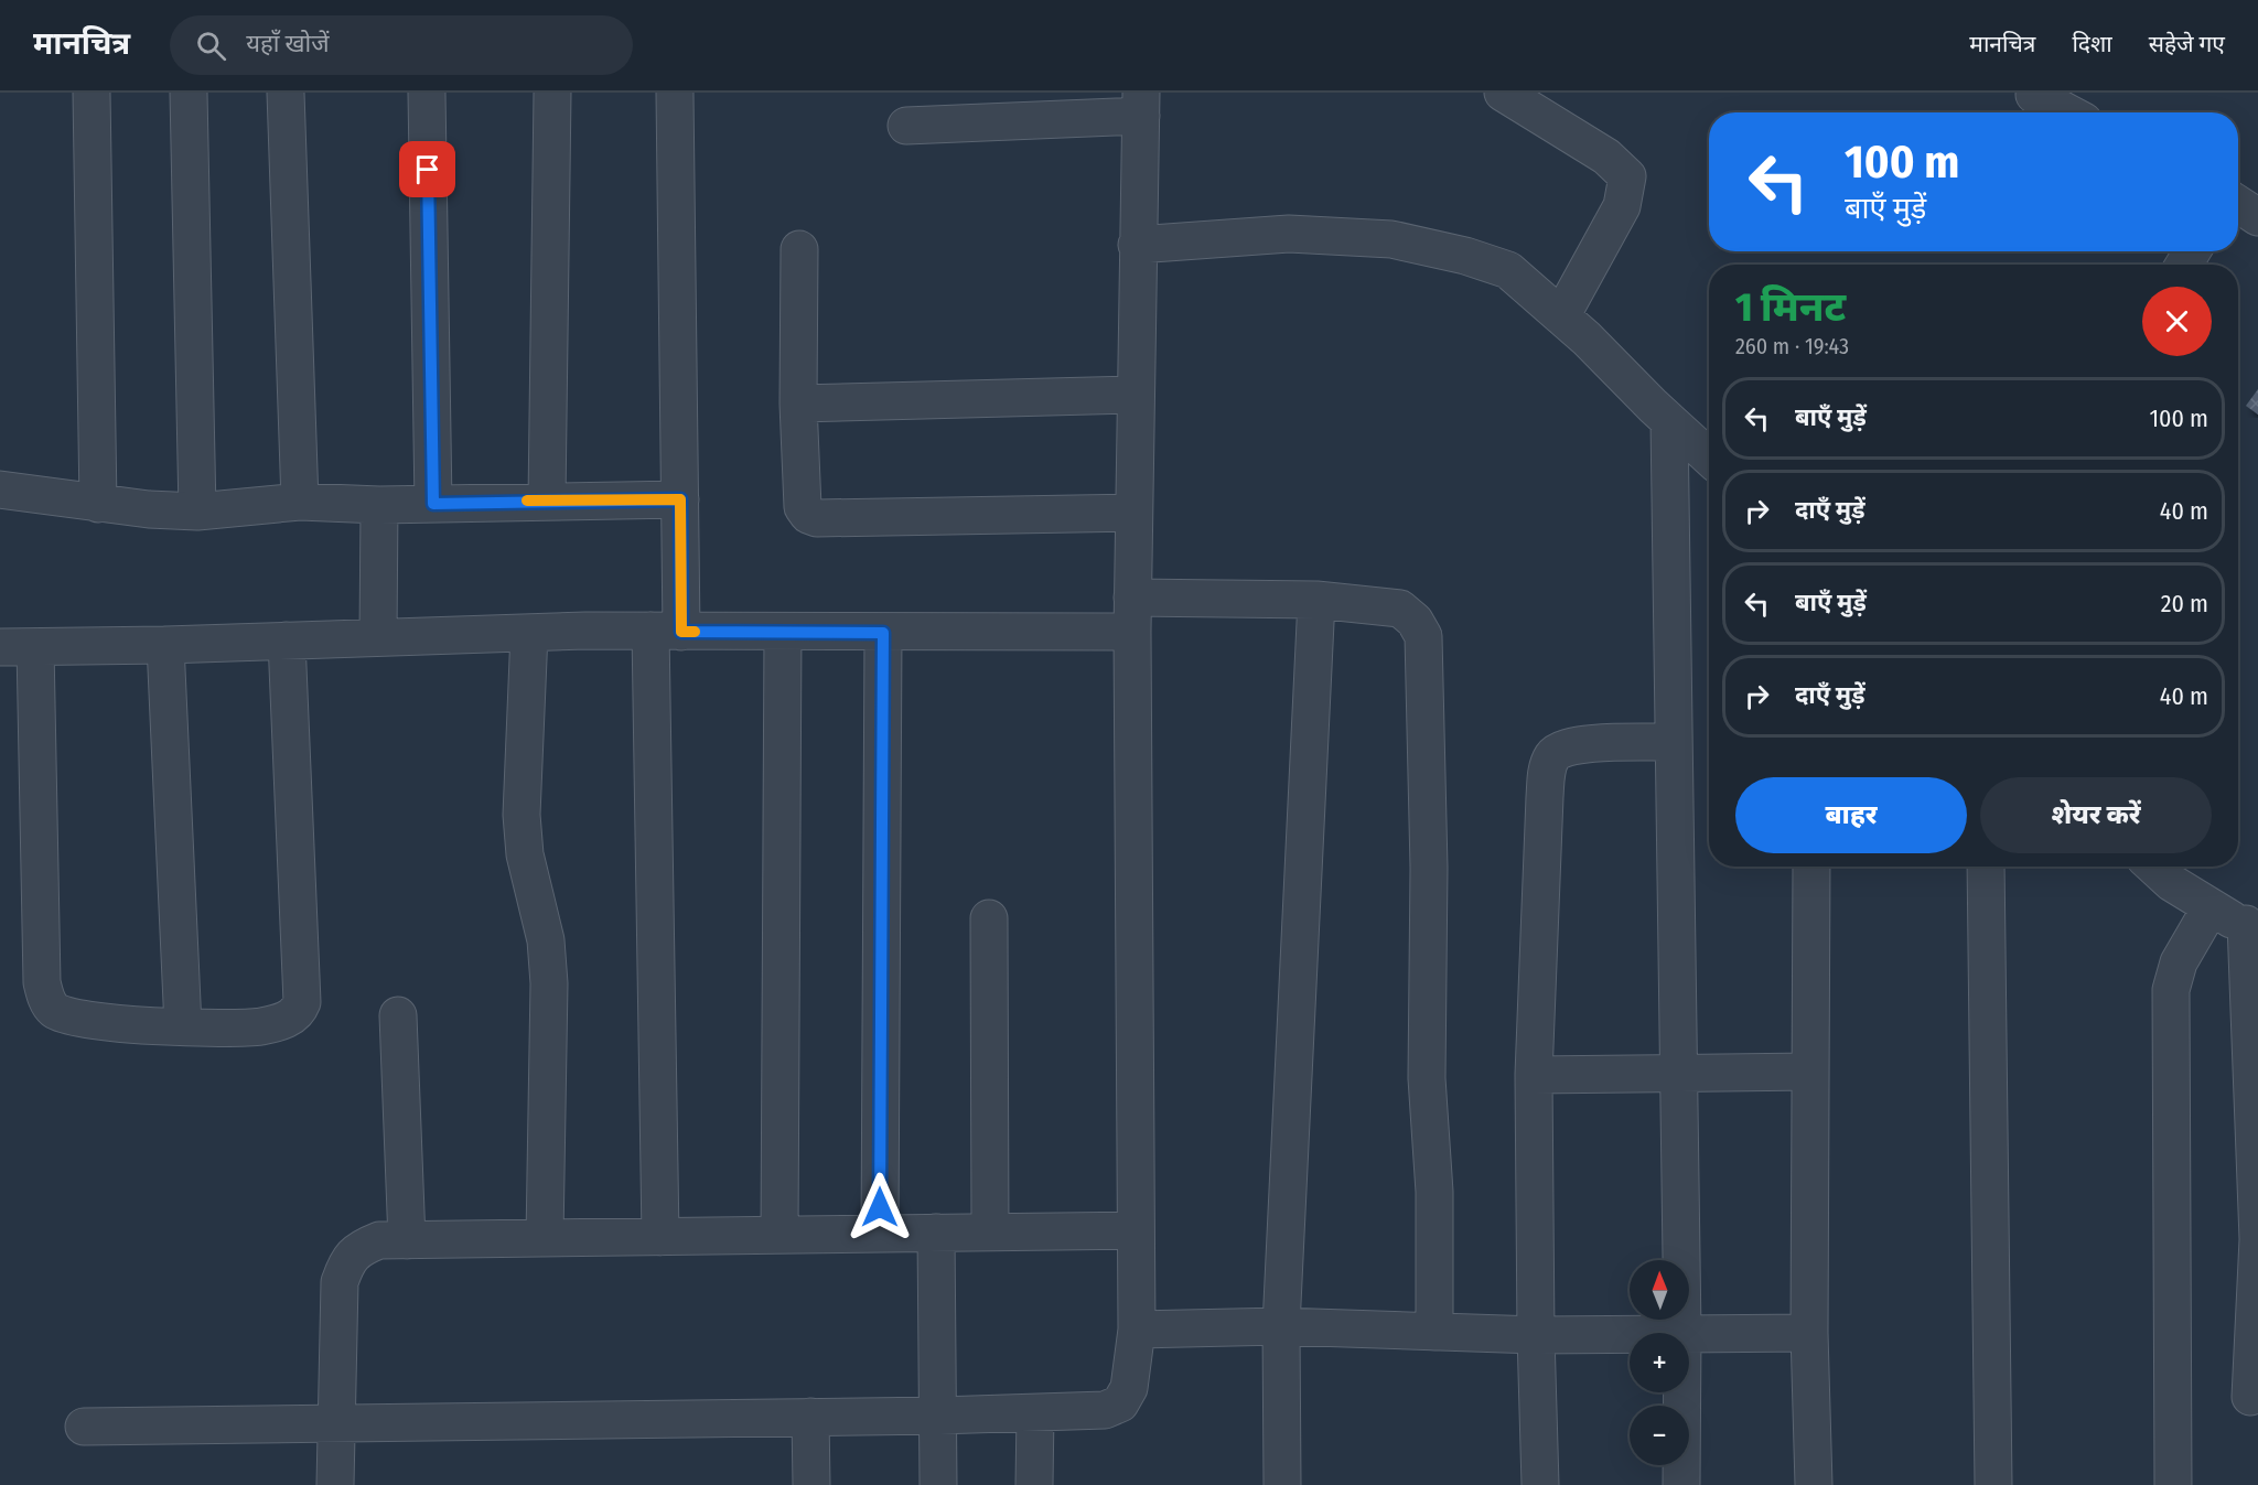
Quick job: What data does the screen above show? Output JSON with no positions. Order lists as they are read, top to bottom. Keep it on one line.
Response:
{"north":"top","page":{"header":"मानचित्र","search":"यहाँ खोजें","nav":["मानचित्र","दिशा","सहेजे गए"],"turn":["100 m","बाएँ मुड़ें"],"heading":["1 मिनट","260 m · 19:43"],"list":[{"name":"बाएँ मुड़ें","value":"100 m"},{"name":"दाएँ मुड़ें","value":"40 m"},{"name":"बाएँ मुड़ें","value":"20 m"},{"name":"दाएँ मुड़ें","value":"40 m"}],"buttons":["बाहर","शेयर करें"],"map_buttons":["+","−"]}}
